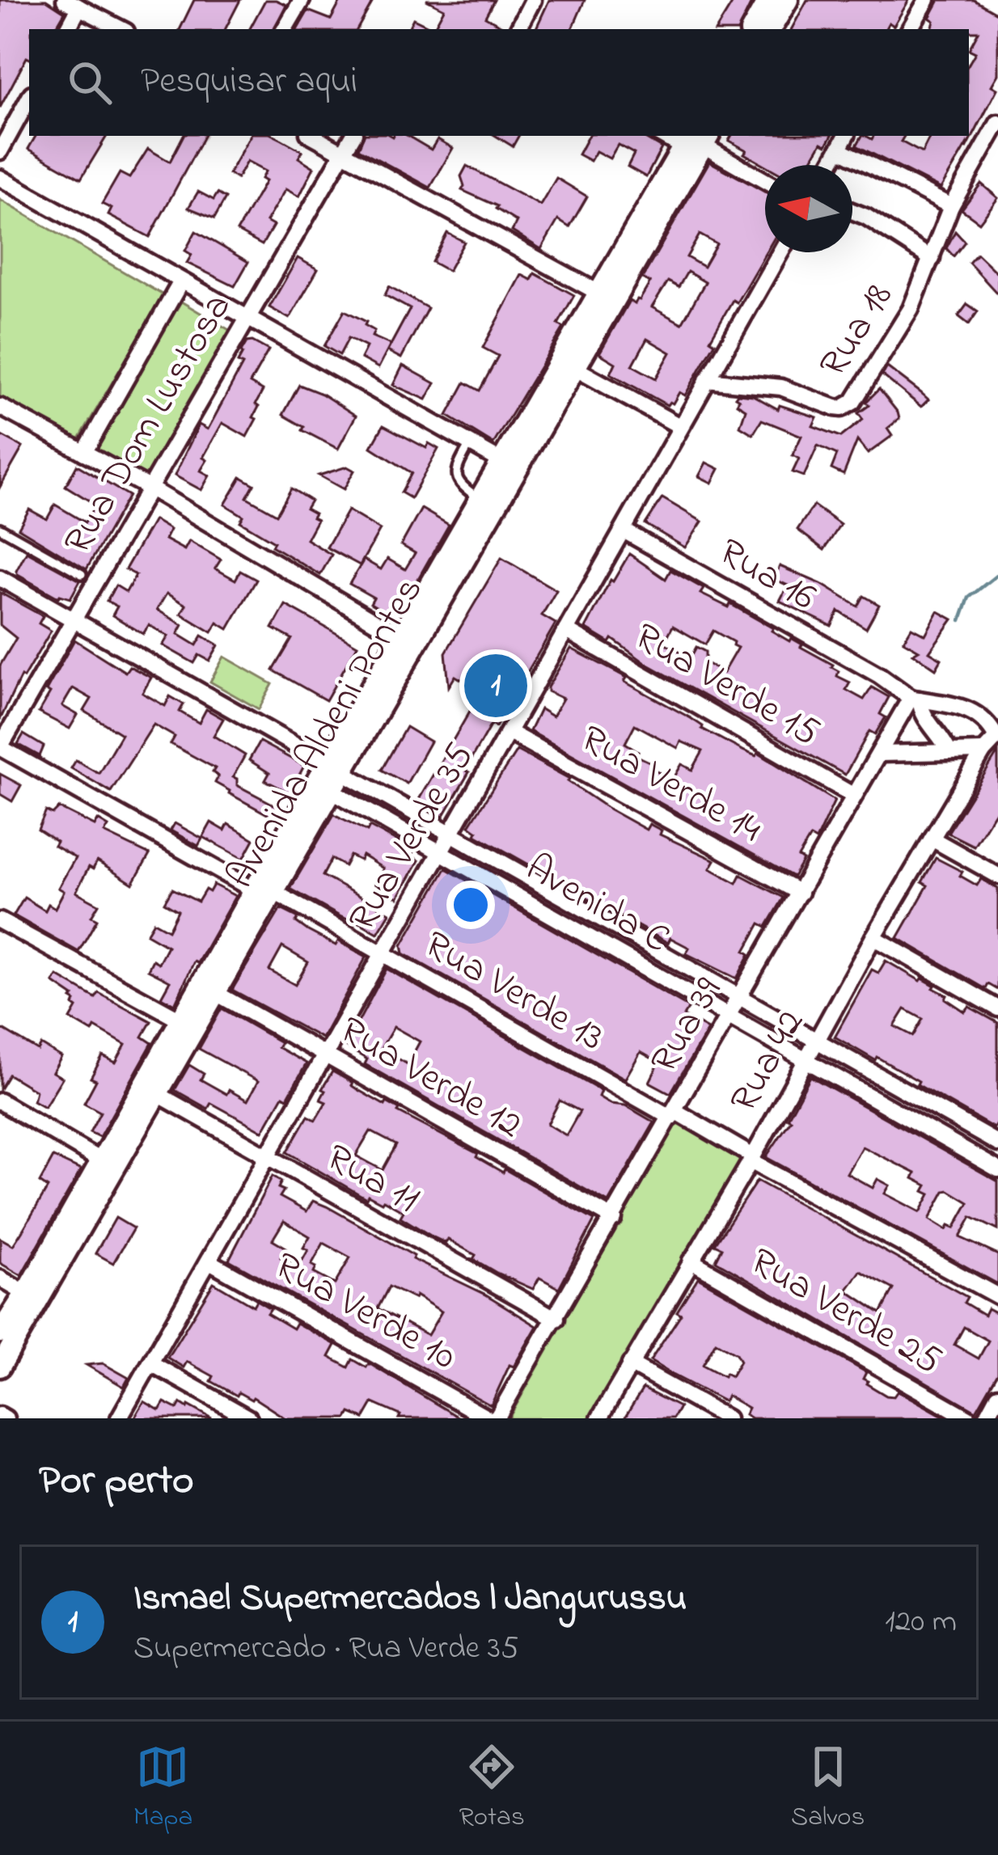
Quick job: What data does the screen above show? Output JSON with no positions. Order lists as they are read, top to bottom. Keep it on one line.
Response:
{"streets":{"main road":["Avenida Aldeni Pontes"],"street":["Rua 18","Rua Dom Lustosa","Rua 16","Rua Verde 15","Rua Verde 14","Rua Verde 35","Avenida C","Rua Verde 13","Rua 39","Rua 42","Rua Verde 12","Rua 11","Rua Verde 10","Rua Verde 25"]},"crossings":[["Rua 18","Rua Verde 35"],["Rua Dom Lustosa","Rua Verde 13"],["Rua 16","Rua Verde 35"],["Rua 16","Rua 39"],["Rua Verde 15","Rua Verde 35"],["Rua Verde 15","Rua 39"],["Avenida Aldeni Pontes","Avenida C"],["Avenida Aldeni Pontes","Rua Verde 13"],["Avenida Aldeni Pontes","Rua Verde 12"],["Avenida Aldeni Pontes","Rua 11"],["Rua Verde 14","Rua Verde 35"],["Rua Verde 14","Rua 39"],["Rua Verde 35","Avenida C"],["Rua Verde 35","Rua Verde 13"],["Rua Verde 35","Rua Verde 12"],["Rua Verde 35","Rua 11"],["Rua Verde 35","Rua Verde 10"],["Avenida C","Rua 39"],["Avenida C","Rua 42"],["Rua Verde 13","Rua 39"],["Rua Verde 13","Rua 42"],["Rua 39","Rua Verde 12"],["Rua 39","Rua 11"],["Rua 42","Rua Verde 25"]],"north":"left","page":{"search":"Pesquisar aqui","pins":"1","heading":"Por perto","list":[{"mark":"1","name":"Ismael Supermercados | Jangurussu","note":"Supermercado · Rua Verde 35","value":"120 m"}],"nav":["Mapa","Rotas","Salvos"]}}
